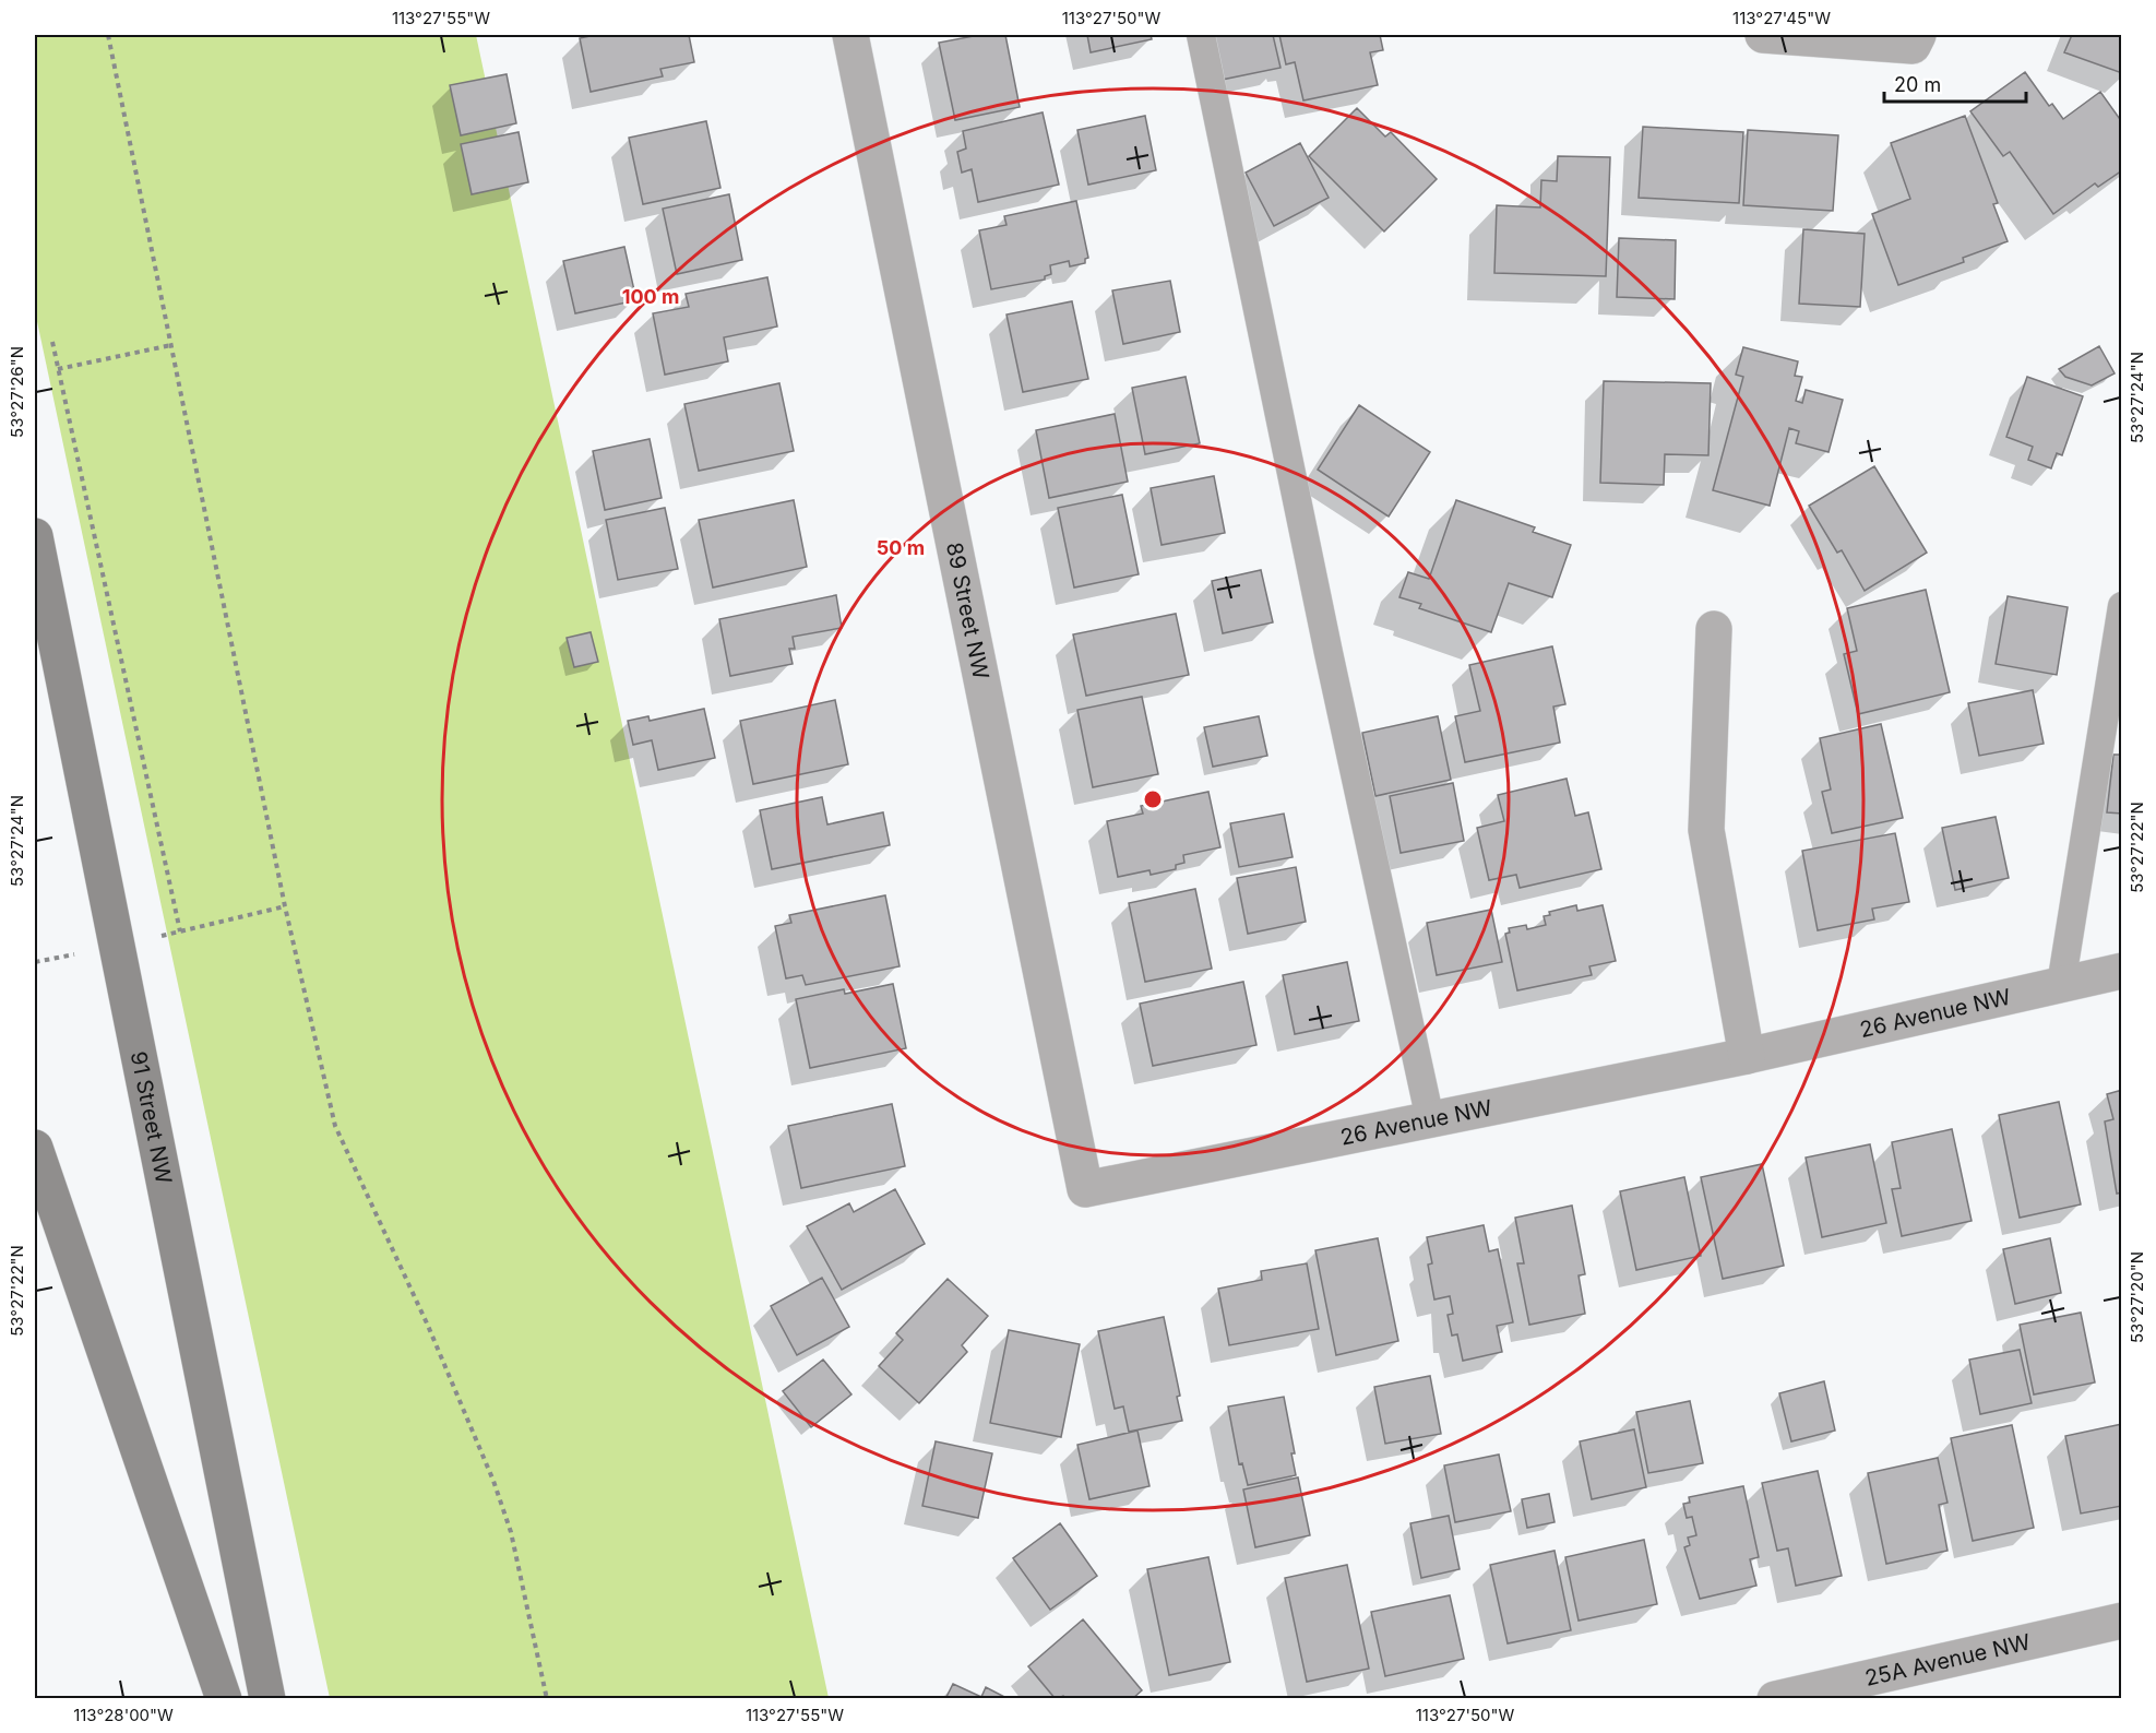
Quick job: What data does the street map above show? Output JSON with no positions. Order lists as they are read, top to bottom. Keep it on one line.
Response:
{"streets":{"main road":["91 Street NW"],"street":["89 Street NW","26 Avenue NW","25A Avenue NW"]},"crossings":[["89 Street NW","26 Avenue NW"]],"scale_bar":"20 m","coordinates":["113°27'55\"W","113°27'50\"W","113°27'45\"W","53°27'26\"N","53°27'24\"N","53°27'22\"N","53°27'20\"N","113°28'00\"W"],"rings":["100 m","50 m"]}
